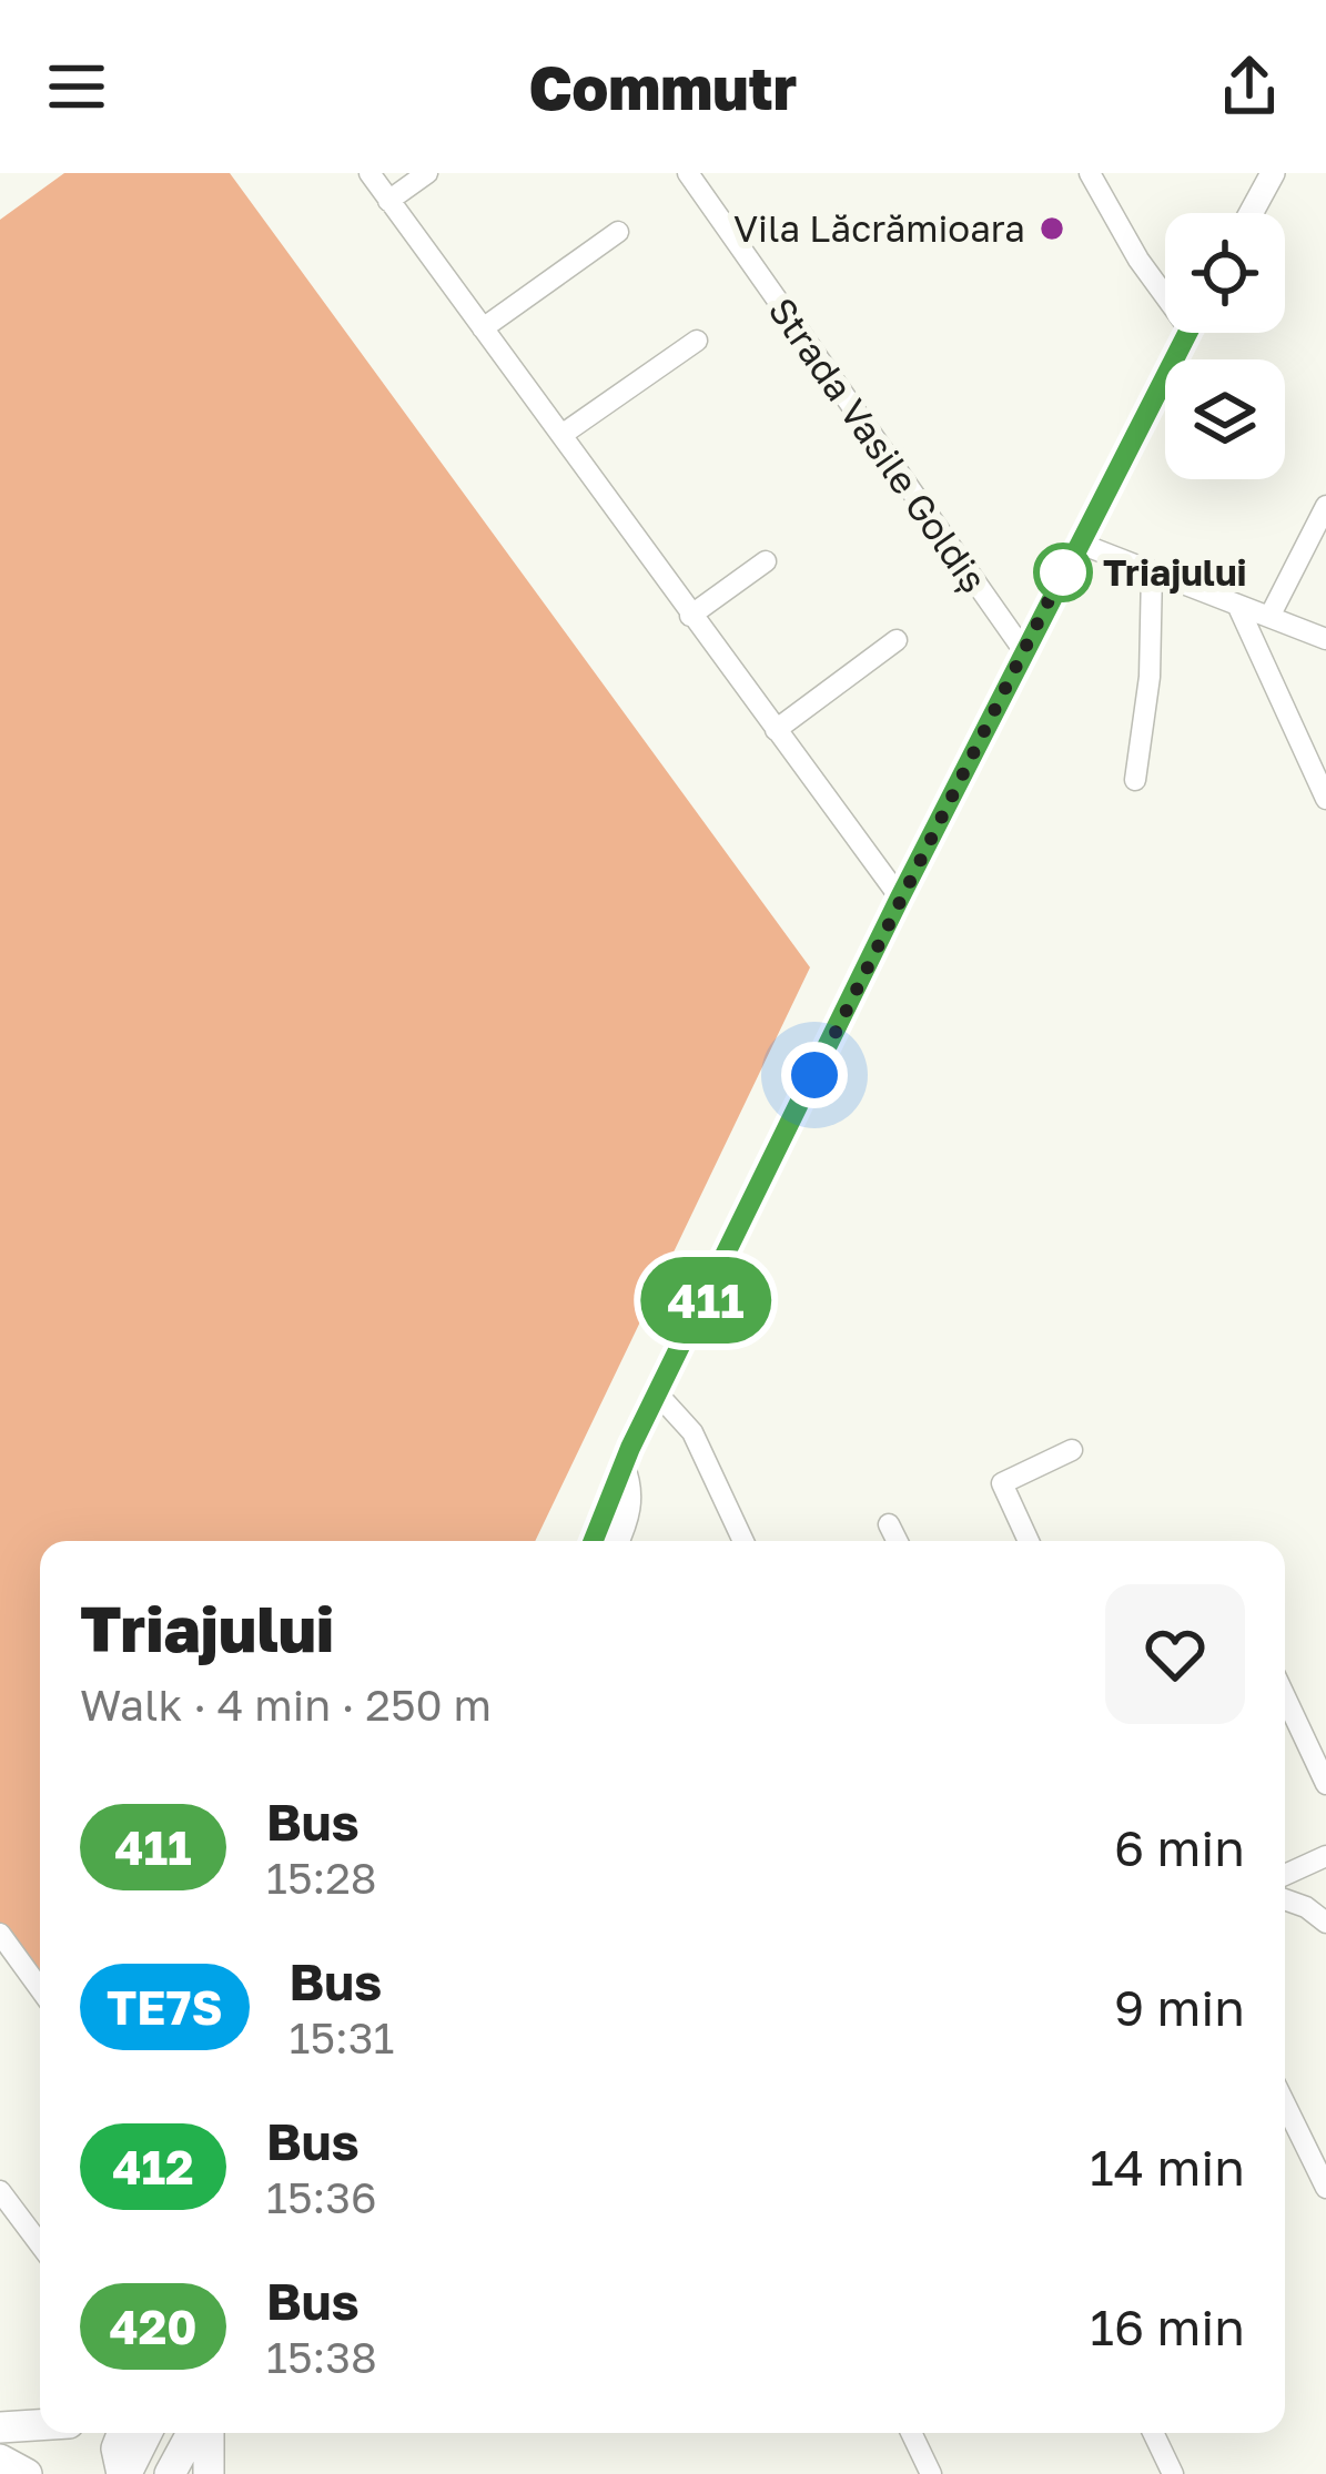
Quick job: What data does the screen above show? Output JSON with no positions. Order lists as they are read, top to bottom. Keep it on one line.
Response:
{"streets":{"street":["Strada Vasile Goldiș"]},"places":["Vila Lăcrămioara","Triajului"],"lines":["bus line 411"],"page":{"header":"Commutr","on_map":"411","heading":["Triajului","Walk · 4 min · 250 m"],"list":[{"mark":"411","name":"Bus","note":"15:28","value":"6 min"},{"mark":"TE7S","name":"Bus","note":"15:31","value":"9 min"},{"mark":"412","name":"Bus","note":"15:36","value":"14 min"},{"mark":"420","name":"Bus","note":"15:38","value":"16 min"}]}}
